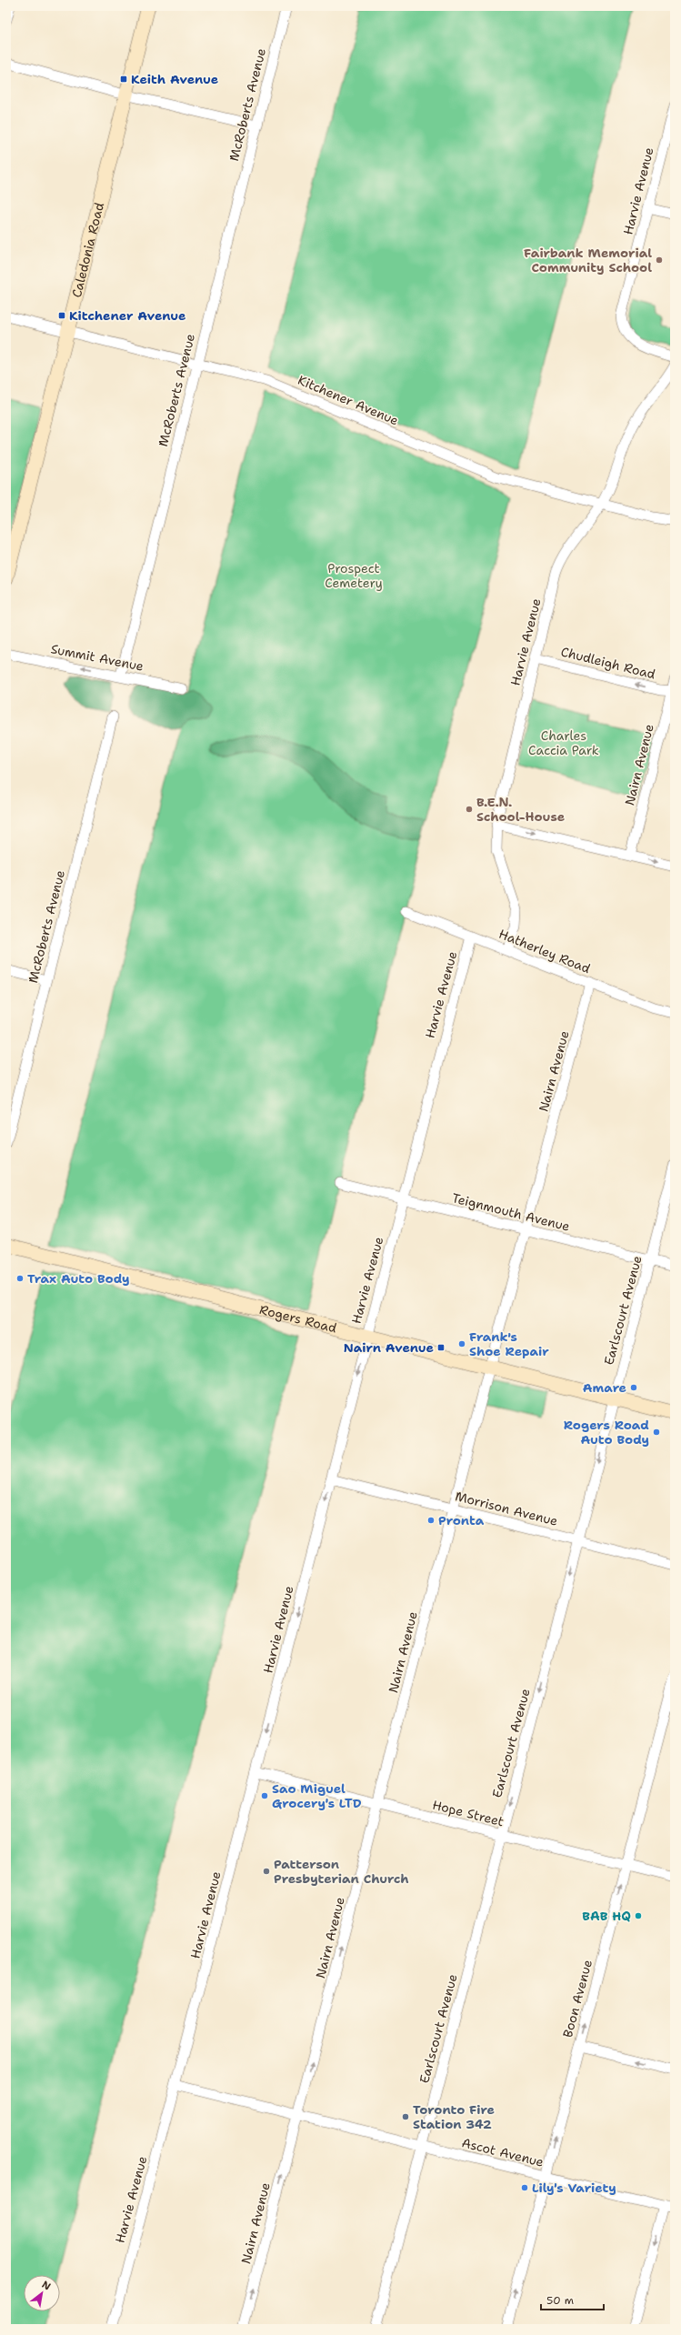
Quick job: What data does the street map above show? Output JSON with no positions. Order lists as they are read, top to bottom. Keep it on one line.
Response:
{"streets":{"street":["McRoberts Avenue","Harvie Avenue","Caledonia Road","Kitchener Avenue","Summit Avenue","Chudleigh Road","Nairn Avenue","Hatherley Road","Teignmouth Avenue","Earlscourt Avenue","Rogers Road","Morrison Avenue","Hope Street","Boon Avenue","Ascot Avenue"]},"crossings":[["McRoberts Avenue","Kitchener Avenue"],["McRoberts Avenue","Summit Avenue"],["Harvie Avenue","Kitchener Avenue"],["Harvie Avenue","Chudleigh Road"],["Harvie Avenue","Hatherley Road"],["Harvie Avenue","Teignmouth Avenue"],["Harvie Avenue","Rogers Road"],["Harvie Avenue","Morrison Avenue"],["Harvie Avenue","Hope Street"],["Harvie Avenue","Ascot Avenue"],["Caledonia Road","Kitchener Avenue"],["Chudleigh Road","Nairn Avenue"],["Nairn Avenue","Hatherley Road"],["Nairn Avenue","Teignmouth Avenue"],["Nairn Avenue","Rogers Road"],["Nairn Avenue","Morrison Avenue"],["Nairn Avenue","Hope Street"],["Nairn Avenue","Ascot Avenue"],["Teignmouth Avenue","Earlscourt Avenue"],["Earlscourt Avenue","Rogers Road"],["Earlscourt Avenue","Morrison Avenue"],["Earlscourt Avenue","Hope Street"],["Earlscourt Avenue","Ascot Avenue"],["Hope Street","Boon Avenue"],["Boon Avenue","Ascot Avenue"]],"one_way":["Summit Avenue","Chudleigh Road","Earlscourt Avenue","Boon Avenue"],"parks":["Prospect Cemetery","Charles Caccia Park"],"places":{"transit":["Keith Avenue","Kitchener Avenue","Nairn Avenue"],"other":["Fairbank Memorial Community School","B.E.N. School-House","Trax Auto Body","Frank's Shoe Repair","Amare","Rogers Road Auto Body","Pronta","Sao Miguel Grocery's LTD","Patterson Presbyterian Church","BAB HQ","Toronto Fire Station 342","Lily's Variety"]},"scale_bar":"50 m","north":"top right"}
